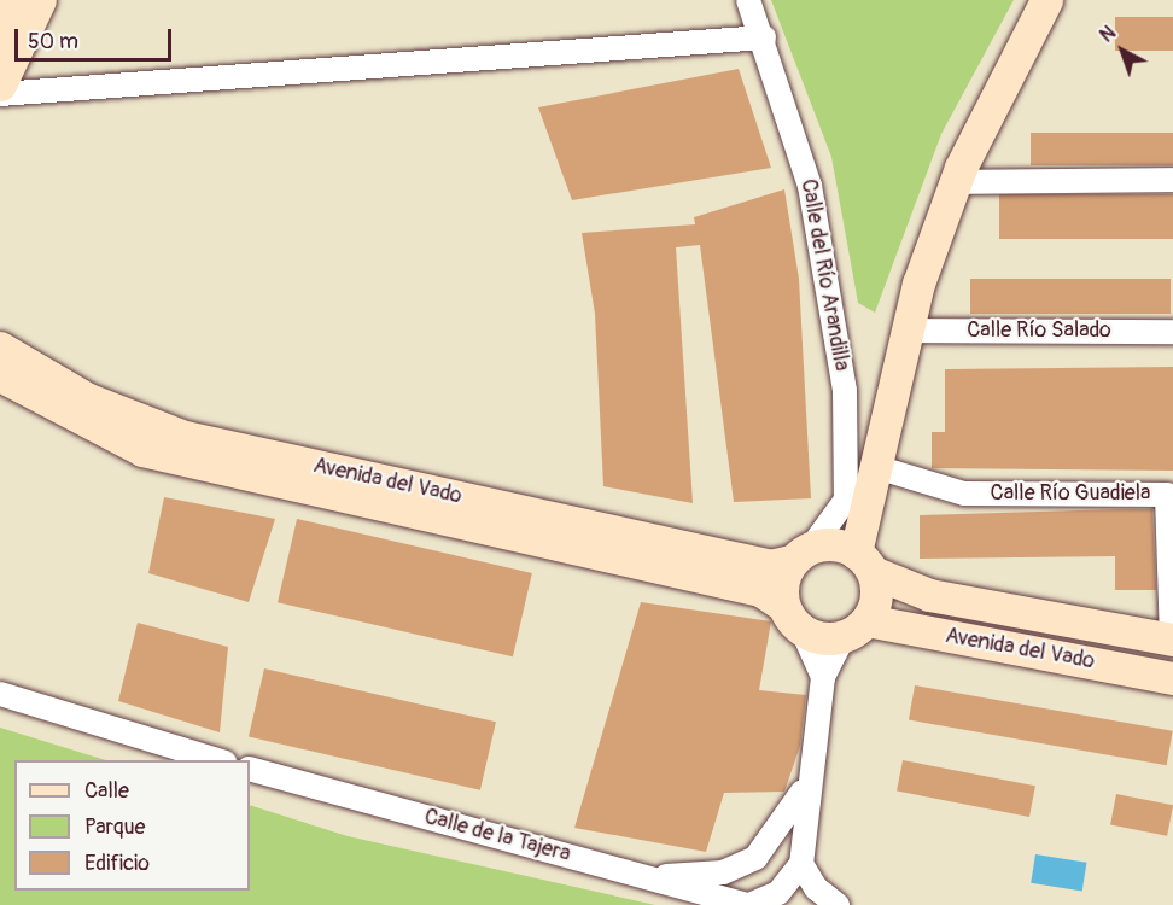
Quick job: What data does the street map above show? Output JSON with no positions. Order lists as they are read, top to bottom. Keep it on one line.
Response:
{"streets":{"street":["Calle del Río Arandilla","Calle Río Salado","Avenida del Vado","Calle Río Guadiela","Calle de la Tajera"]},"crossings":[["Calle del Río Arandilla","Avenida del Vado"],["Avenida del Vado","Calle Río Guadiela"]],"legend":["Calle","Parque","Edificio"],"scale_bar":"50 m","north":"top left"}
